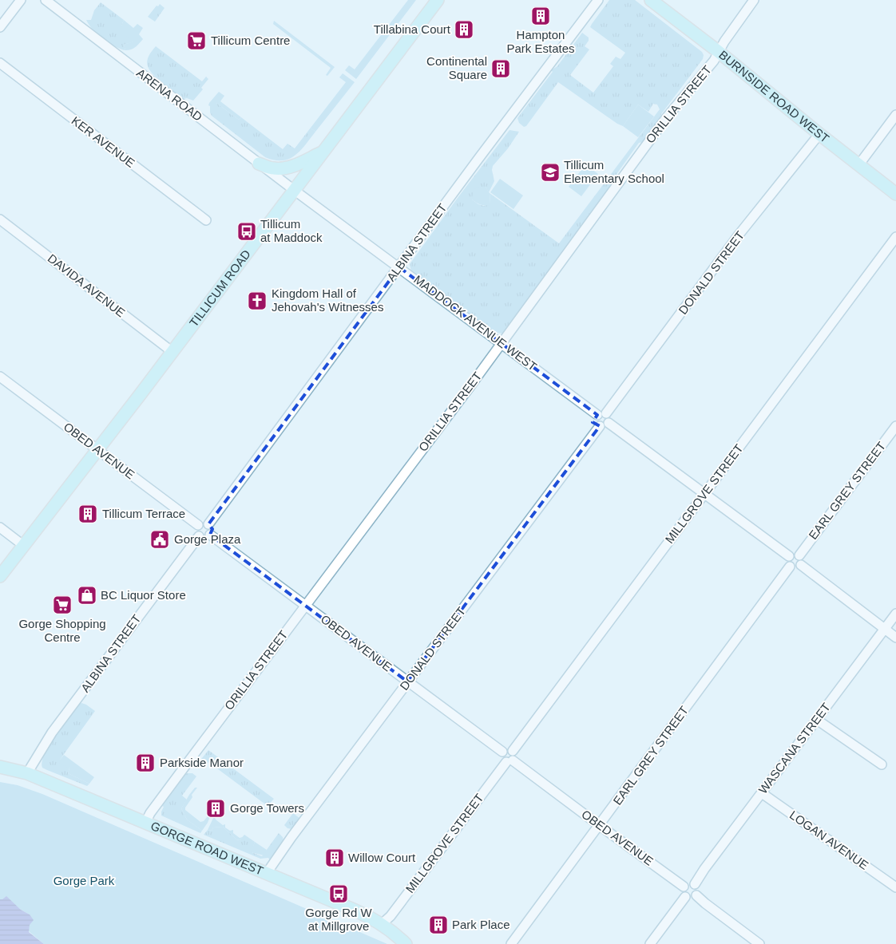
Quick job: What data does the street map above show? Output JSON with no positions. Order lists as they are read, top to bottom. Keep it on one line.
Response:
{"streets":{"main road":["BURNSIDE ROAD WEST","TILLICUM ROAD","GORGE ROAD WEST"],"street":["ARENA ROAD","ORILLIA STREET","KER AVENUE","ALBINA STREET","DONALD STREET","DAVIDA AVENUE","MADDOCK AVENUE WEST","OBED AVENUE","EARL GREY STREET","MILLGROVE STREET","WASCANA STREET","LOGAN AVENUE"]},"crossings":[["ARENA ROAD","TILLICUM ROAD"],["ARENA ROAD","MADDOCK AVENUE WEST"],["BURNSIDE ROAD WEST","ORILLIA STREET"],["BURNSIDE ROAD WEST","DONALD STREET"],["ORILLIA STREET","MADDOCK AVENUE WEST"],["ORILLIA STREET","OBED AVENUE"],["ORILLIA STREET","GORGE ROAD WEST"],["ALBINA STREET","MADDOCK AVENUE WEST"],["ALBINA STREET","OBED AVENUE"],["ALBINA STREET","GORGE ROAD WEST"],["DONALD STREET","MADDOCK AVENUE WEST"],["DONALD STREET","OBED AVENUE"],["DONALD STREET","GORGE ROAD WEST"],["DAVIDA AVENUE","TILLICUM ROAD"],["TILLICUM ROAD","MADDOCK AVENUE WEST"],["TILLICUM ROAD","OBED AVENUE"],["MADDOCK AVENUE WEST","EARL GREY STREET"],["MADDOCK AVENUE WEST","MILLGROVE STREET"],["OBED AVENUE","EARL GREY STREET"],["OBED AVENUE","MILLGROVE STREET"],["OBED AVENUE","WASCANA STREET"],["MILLGROVE STREET","GORGE ROAD WEST"],["WASCANA STREET","LOGAN AVENUE"]],"parks":["Gorge Park"],"places":{"building":["Hampton Park Estates","Tillabina Court","Continental Square","Tillicum Terrace","Parkside Manor","Gorge Towers","Willow Court","Park Place"],"supermarket":["Tillicum Centre","Gorge Shopping Centre"],"school or university":["Tillicum Elementary School"],"bus stop":["Tillicum at Maddock","Gorge Rd W at Millgrove"],"church":["Kingdom Hall of Jehovah's Witnesses"],"public building":["Gorge Plaza"],"shop":["BC Liquor Store"]}}
